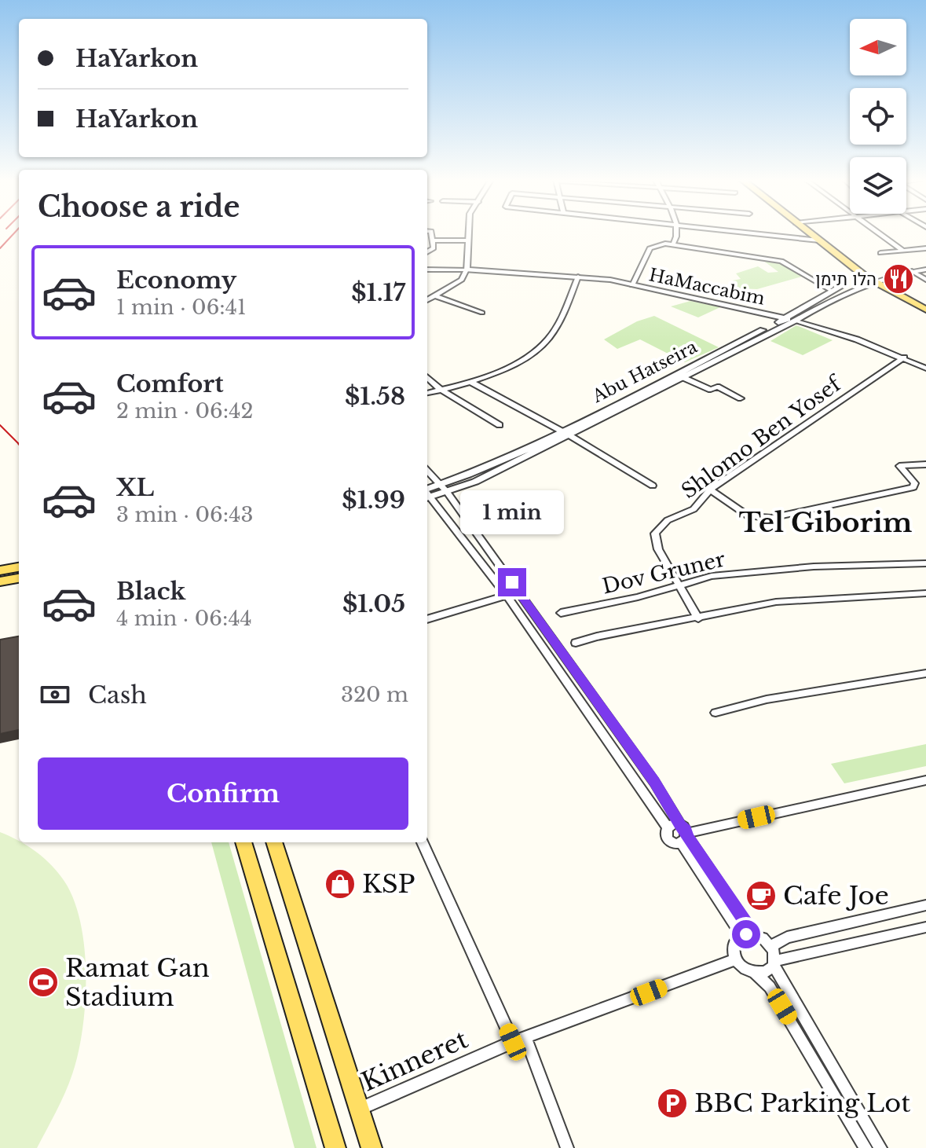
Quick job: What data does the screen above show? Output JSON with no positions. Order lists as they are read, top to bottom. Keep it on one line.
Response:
{"streets":{"street":["HaMaccabim","Abu Hatseira","Shlomo Ben Yosef","Dov Gruner","Kinneret"]},"crossings":[["HaMaccabim","Abu Hatseira"],["Shlomo Ben Yosef","Dov Gruner"]],"districts":["Tel Giborim"],"places":{"restaurant":["הלו תימן"],"shop":["KSP"],"cafe":["Cafe Joe"],"sports":["Ramat Gan Stadium"],"parking":["BBC Parking Lot"]},"north":"left","page":{"banner":["HaYarkon","HaYarkon"],"heading":"Choose a ride","list":[{"name":"Economy","note":"1 min · 06:41","value":"$1.17"},{"name":"Comfort","note":"2 min · 06:42","value":"$1.58"},{"name":"XL","note":"3 min · 06:43","value":"$1.99"},{"name":"Black","note":"4 min · 06:44","value":"$1.05"}],"bubble":"1 min","pay":["Cash","320 m"],"buttons":"Confirm"}}
